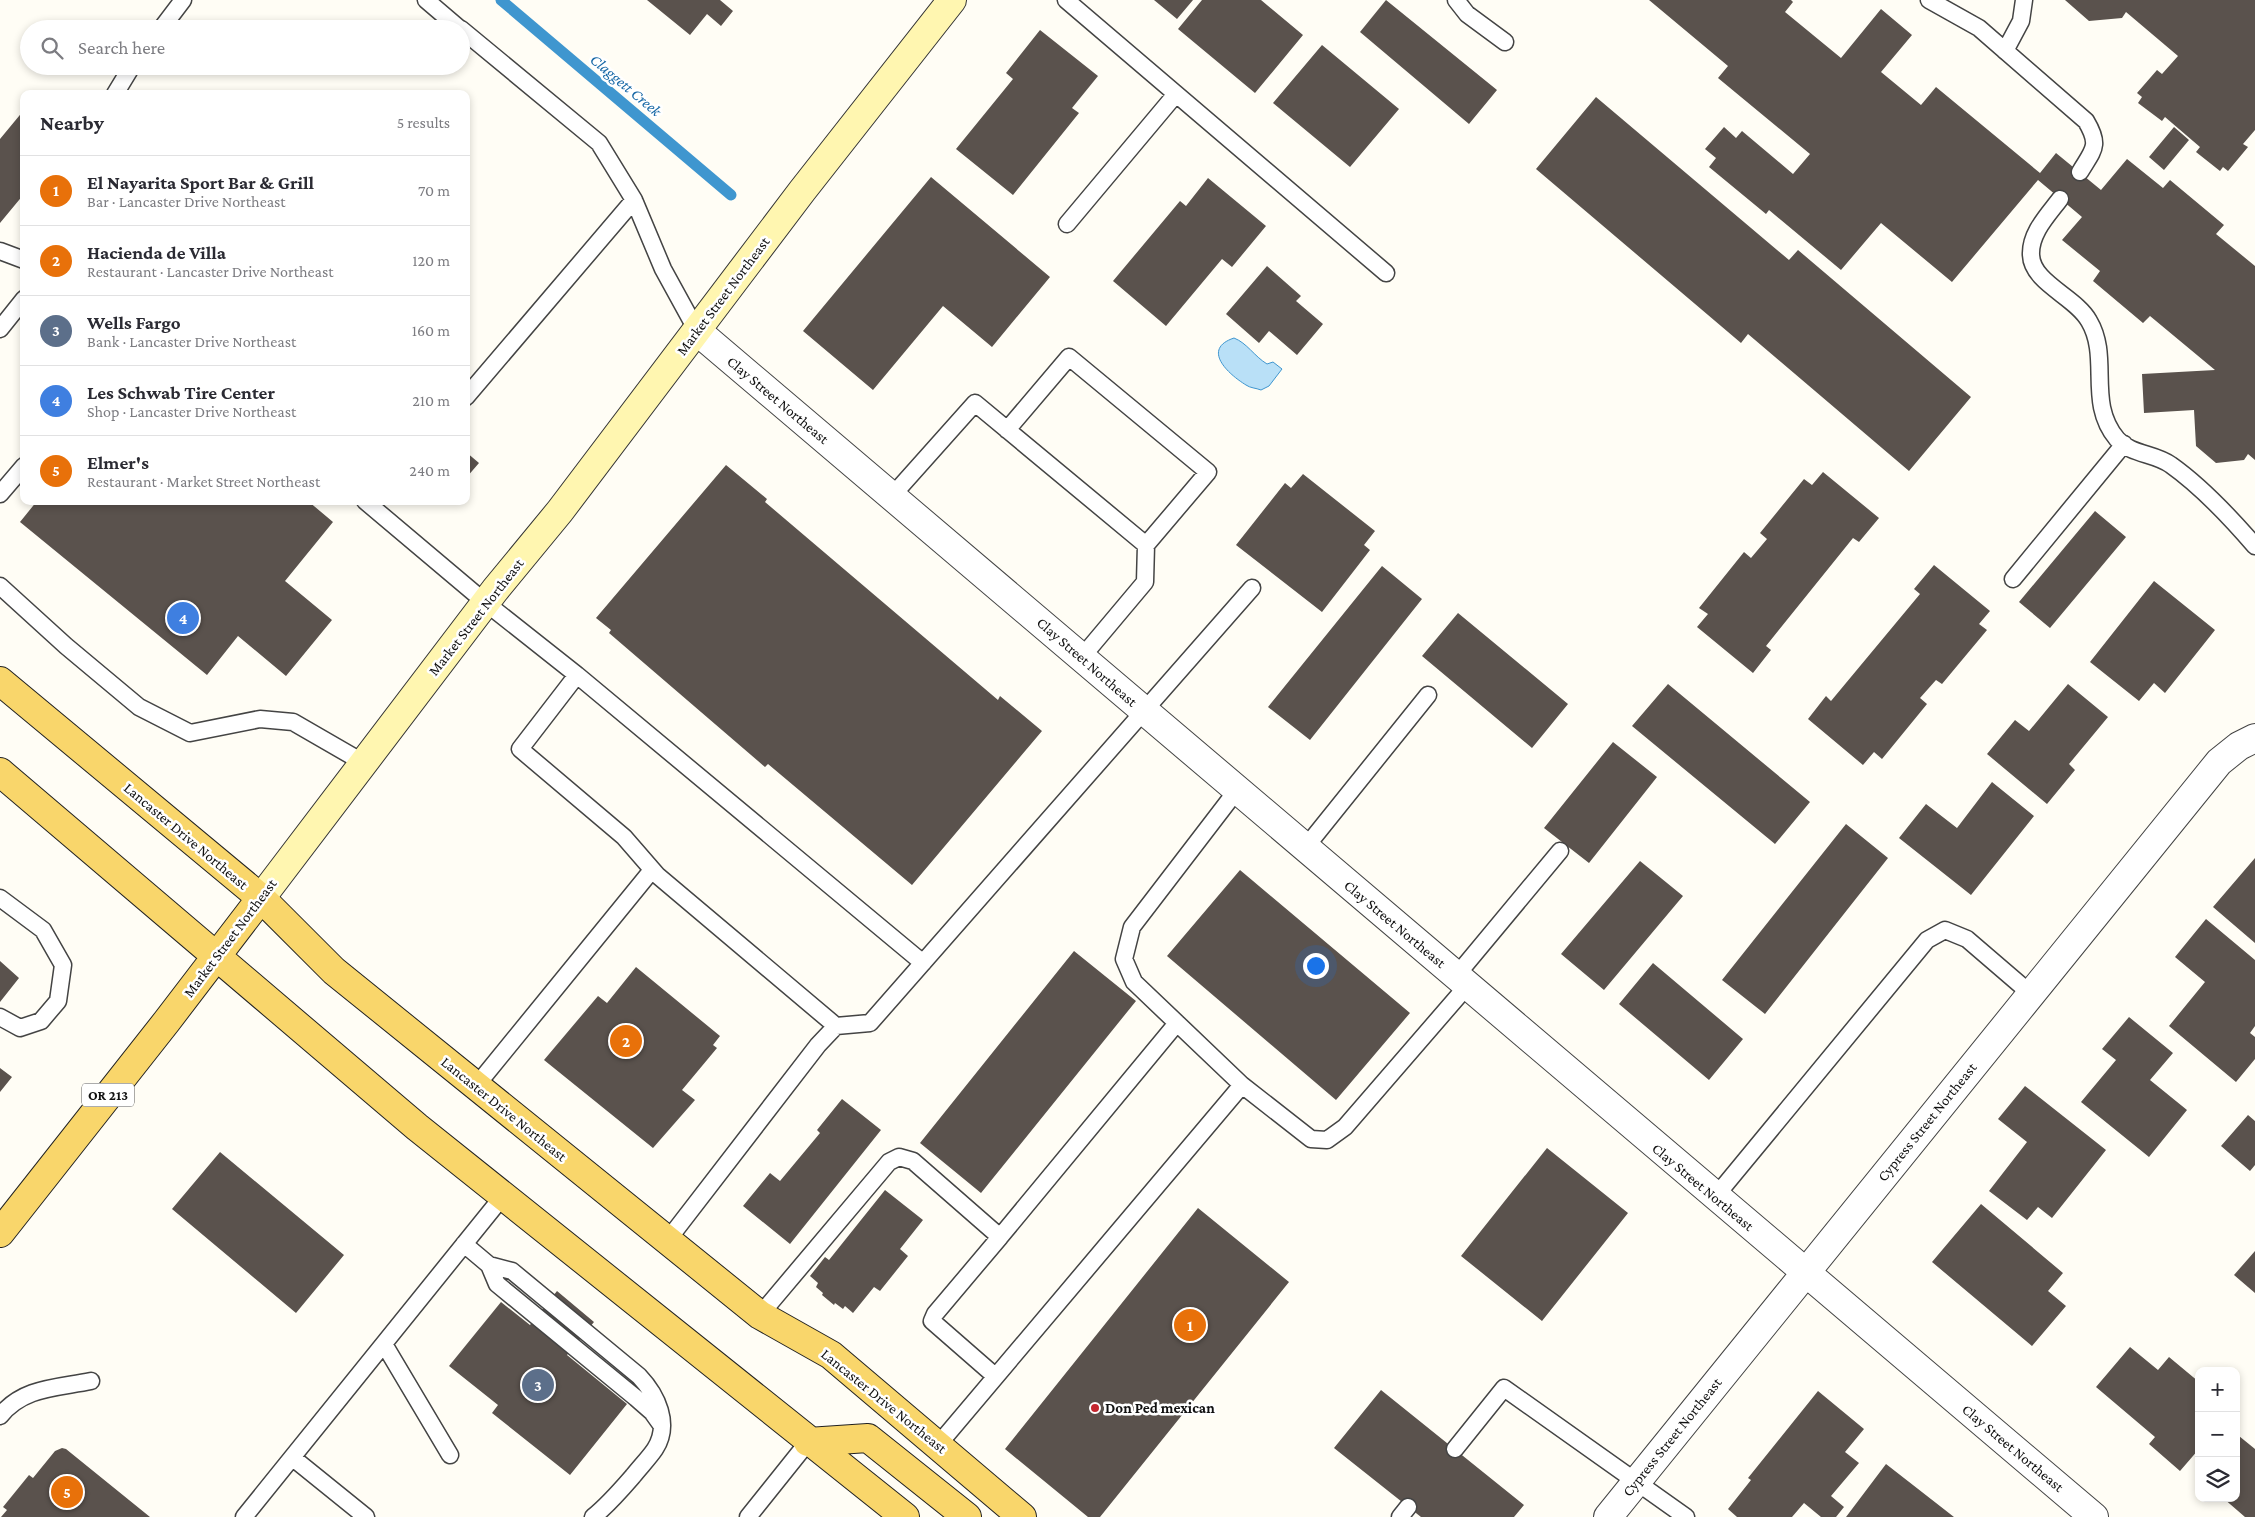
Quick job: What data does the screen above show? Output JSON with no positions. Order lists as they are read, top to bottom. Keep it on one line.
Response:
{"streets":{"main road":["Market Street Northeast","Lancaster Drive Northeast","OR 213"],"street":["Clay Street Northeast","Cypress Street Northeast"]},"crossings":[["Market Street Northeast","Clay Street Northeast"],["Market Street Northeast","Lancaster Drive Northeast"],["Clay Street Northeast","Cypress Street Northeast"]],"water":["Claggett Creek"],"places":["Don Ped mexican"],"page":{"search":"Search here","heading":["Nearby","5 results"],"list":[{"mark":"1","name":"El Nayarita Sport Bar & Grill","note":"Bar · Lancaster Drive Northeast","value":"70 m"},{"mark":"2","name":"Hacienda de Villa","note":"Restaurant · Lancaster Drive Northeast","value":"120 m"},{"mark":"3","name":"Wells Fargo","note":"Bank · Lancaster Drive Northeast","value":"160 m"},{"mark":"4","name":"Les Schwab Tire Center","note":"Shop · Lancaster Drive Northeast","value":"210 m"},{"mark":"5","name":"Elmer's","note":"Restaurant · Market Street Northeast","value":"240 m"}],"pins":["4","2","1","3","5"],"map_buttons":["+","−"]}}
